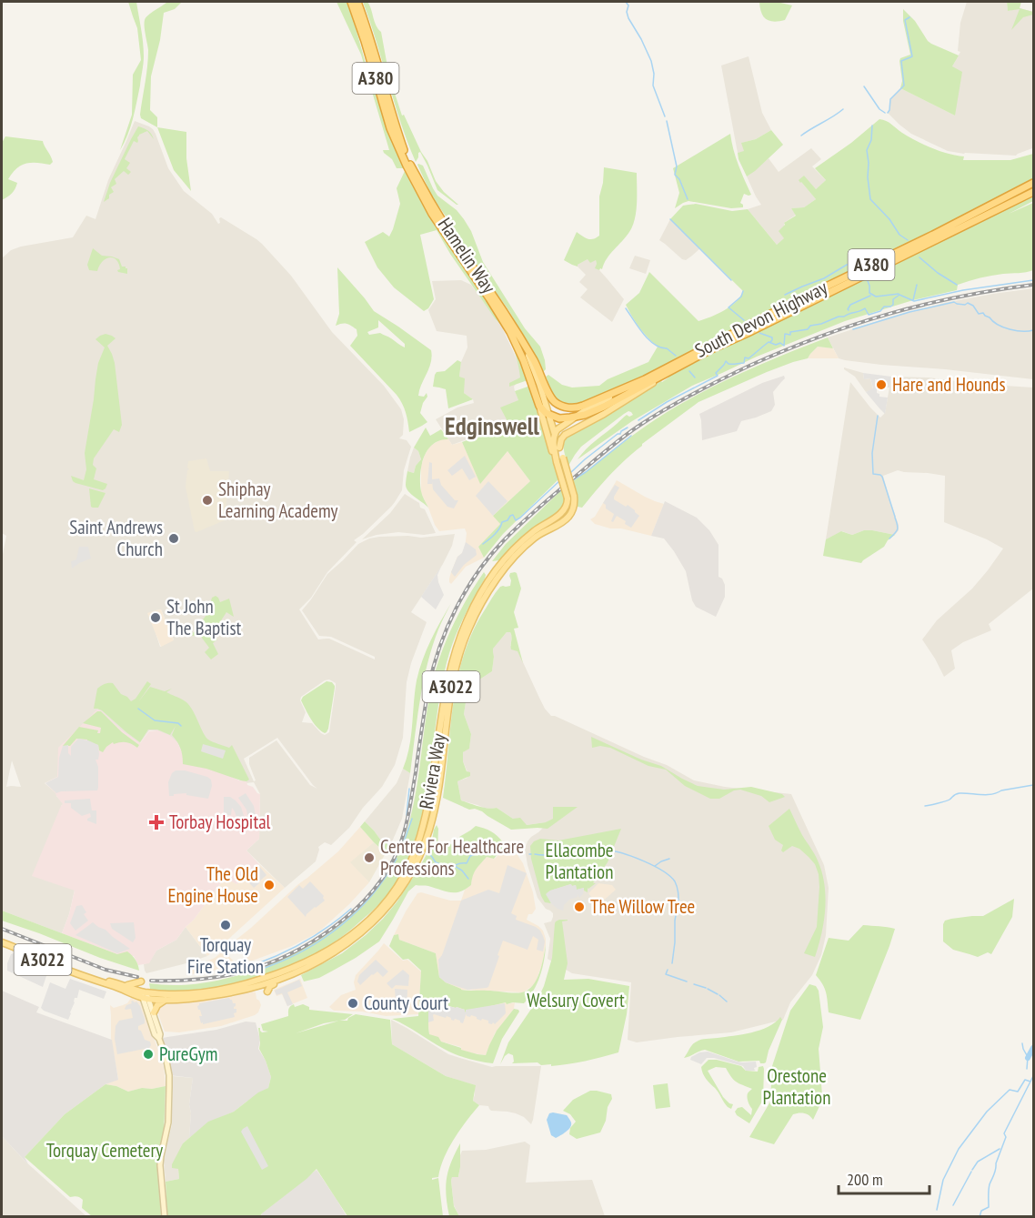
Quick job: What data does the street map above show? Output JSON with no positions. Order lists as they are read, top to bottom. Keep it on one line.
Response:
{"streets":{"highway":["A380","Hamelin Way","South Devon Highway"],"main road":["A3022","Riviera Way"]},"crossings":[["A380","Hamelin Way"],["A380","South Devon Highway"],["Hamelin Way","South Devon Highway"],["Hamelin Way","Riviera Way"],["A3022","Riviera Way"]],"districts":["Edginswell"],"parks":["Ellacombe Plantation","Welsury Covert","Orestone Plantation","Torquay Cemetery"],"places":{"other":["Hare and Hounds","Shiphay Learning Academy","Saint Andrews Church","St John The Baptist","Centre For Healthcare Professions","The Old Engine House","The Willow Tree","Torquay Fire Station","County Court","PureGym"],"health":["Torbay Hospital"]},"scale_bar":"200 m"}
